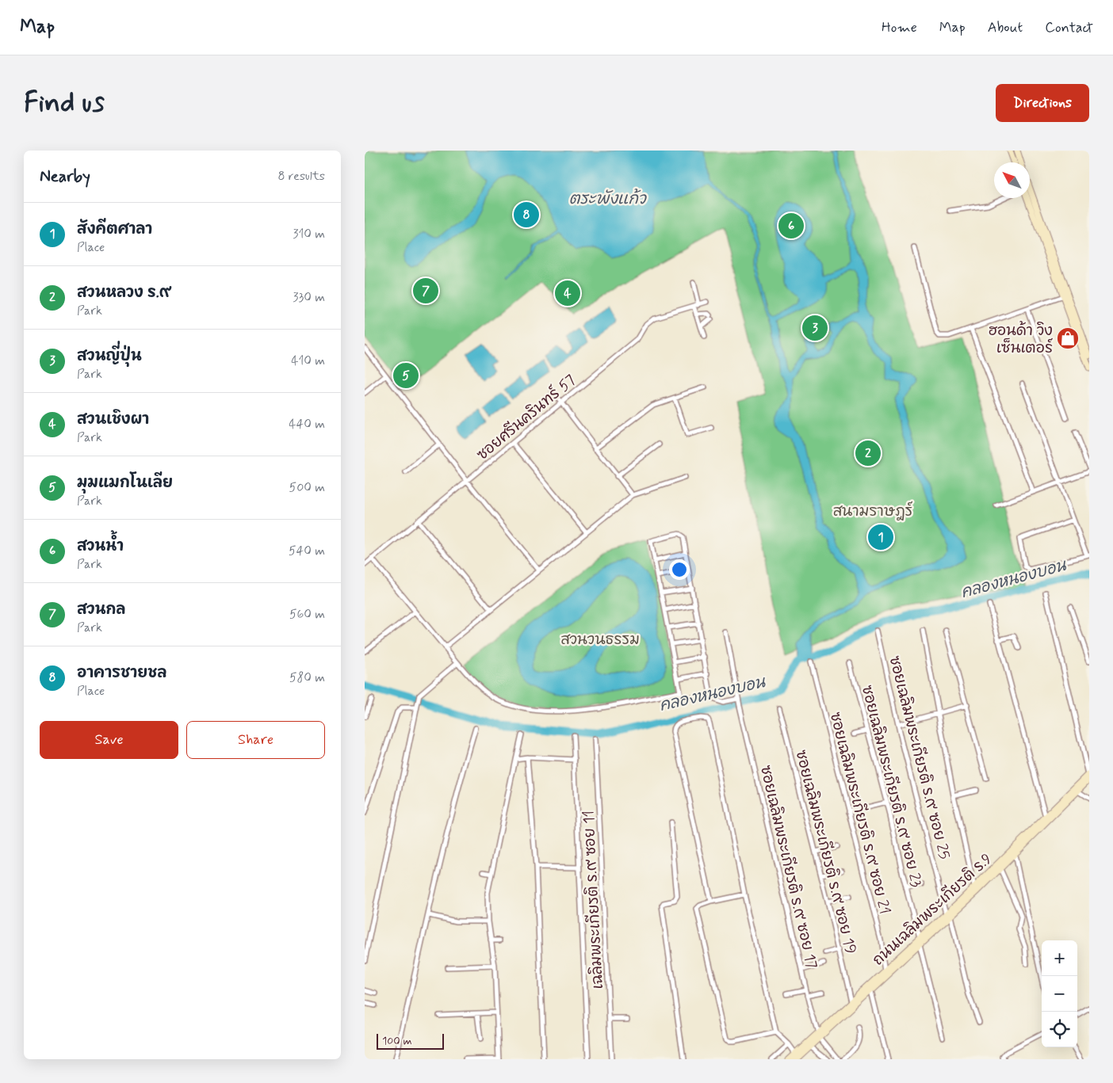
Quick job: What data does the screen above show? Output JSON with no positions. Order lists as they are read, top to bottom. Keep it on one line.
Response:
{"streets":{"main road":["ถนนเฉลิมพระเกียรติ ร.9"],"street":["ซอยศรีนครินทร์ 57","ซอยเฉลิมพระเกียรติ ร.๙ ซอย 25","ซอยเฉลิมพระเกียรติ ร.๙ ซอย 23","ซอยเฉลิมพระเกียรติ ร.๙ ซอย 21","ซอยเฉลิมพระเกียรติ ร.๙ ซอย 19","ซอยเฉลิมพระเกียรติ ร.๙ ซอย 17","เฉลิมพระเกียรติ ร.๙ ซอย 11"]},"crossings":[["ซอยเฉลิมพระเกียรติ ร.๙ ซอย 25","ถนนเฉลิมพระเกียรติ ร.9"],["ซอยเฉลิมพระเกียรติ ร.๙ ซอย 23","ถนนเฉลิมพระเกียรติ ร.9"],["ซอยเฉลิมพระเกียรติ ร.๙ ซอย 21","ถนนเฉลิมพระเกียรติ ร.9"],["ซอยเฉลิมพระเกียรติ ร.๙ ซอย 19","ถนนเฉลิมพระเกียรติ ร.9"],["ซอยเฉลิมพระเกียรติ ร.๙ ซอย 17","ถนนเฉลิมพระเกียรติ ร.9"]],"water":["ตระพังแก้ว","คลองหนองบอน"],"parks":["สนามราษฎร์","สวนวนธรรม"],"places":{"shop":["ฮอนด้า วิง เซ็นเตอร์"]},"scale_bar":"100 m","north":"top left","page":{"header":"Map","nav":["Home","Map","About","Contact"],"buttons":["Directions",["Save","Share"]],"title":"Find us","heading":["Nearby","8 results"],"pins":["8","6","7","4","3","5","2","1"],"list":[{"mark":"1","name":"สังคีตศาลา","note":"Place","value":"310 m"},{"mark":"2","name":"สวนหลวง ร.๙","note":"Park","value":"330 m"},{"mark":"3","name":"สวนญี่ปุ่น","note":"Park","value":"410 m"},{"mark":"4","name":"สวนเชิงผา","note":"Park","value":"440 m"},{"mark":"5","name":"มุมแมกโนเลีย","note":"Park","value":"500 m"},{"mark":"6","name":"สวนน้ำ","note":"Park","value":"540 m"},{"mark":"7","name":"สวนกล","note":"Park","value":"560 m"},{"mark":"8","name":"อาคารชายชล","note":"Place","value":"580 m"}],"map_buttons":["+","−"],"scale":"100 m"}}
